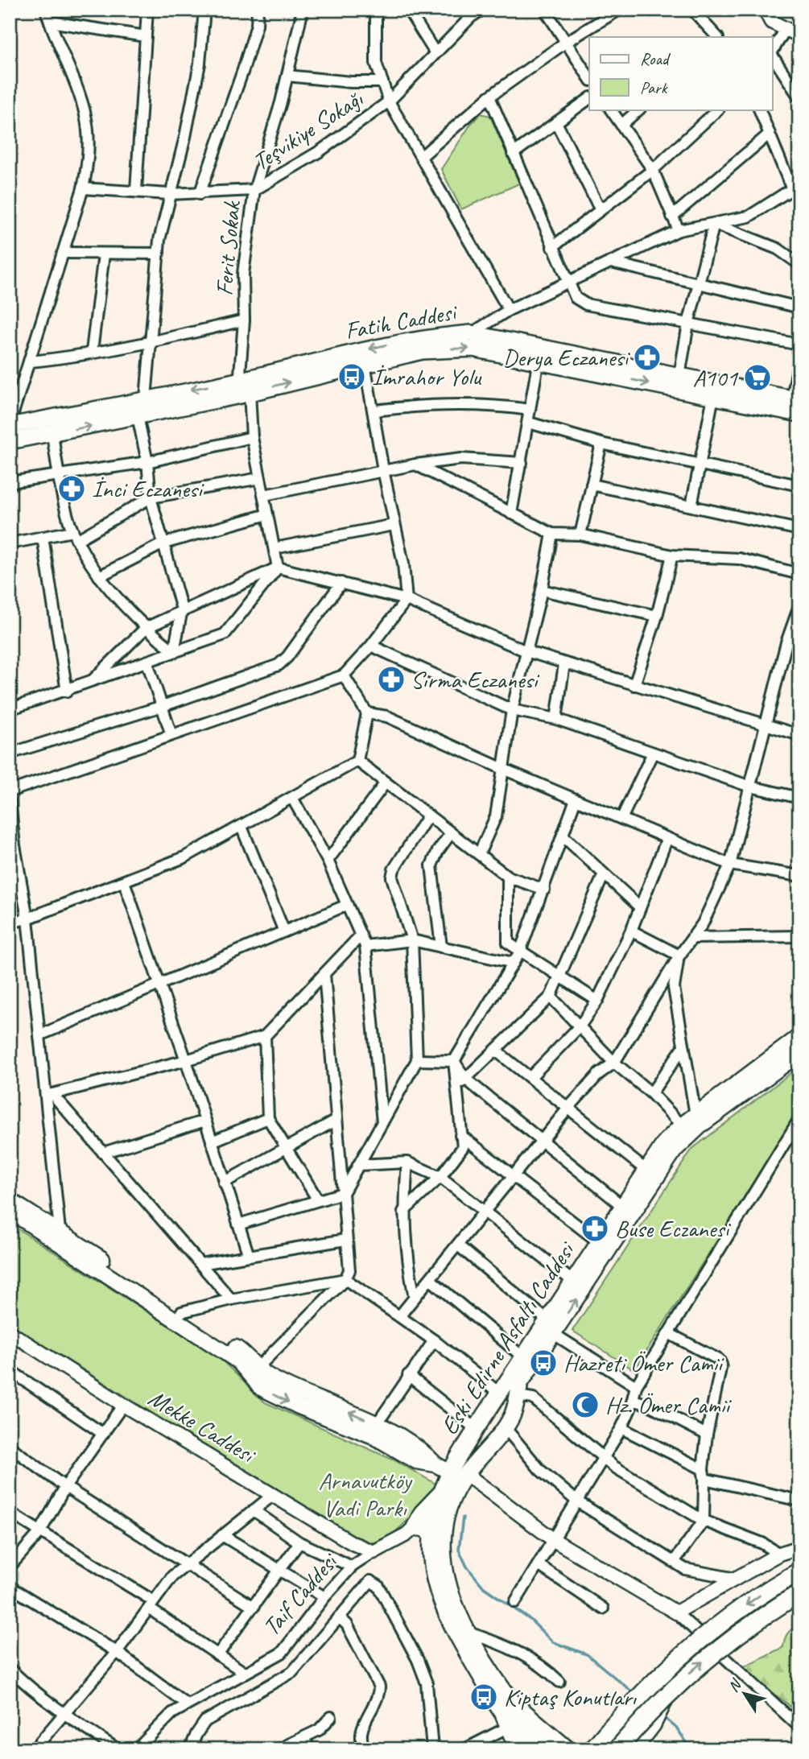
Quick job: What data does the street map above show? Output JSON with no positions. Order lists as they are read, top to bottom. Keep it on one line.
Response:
{"streets":{"main road":["Fatih Caddesi","Eski Edirne Asfaltı Caddesi"],"street":["Teşvikiye Sokağı","Ferit Sokak","Mekke Caddesi","Taif Caddesi"]},"crossings":[["Teşvikiye Sokağı","Ferit Sokak"],["Mekke Caddesi","Taif Caddesi"]],"parks":["Arnavutköy Vadi Parkı"],"places":{"pharmacy":["Derya Eczanesi","İnci Eczanesi","Sırma Eczanesi","Buse Eczanesi"],"bus stop":["İmrahor Yolu","Hazreti Ömer Camii","Kiptaş Konutları"],"supermarket":["A101"],"mosque":["Hz. Ömer Camii"]},"legend":["Road","Park"],"north":"top left"}
